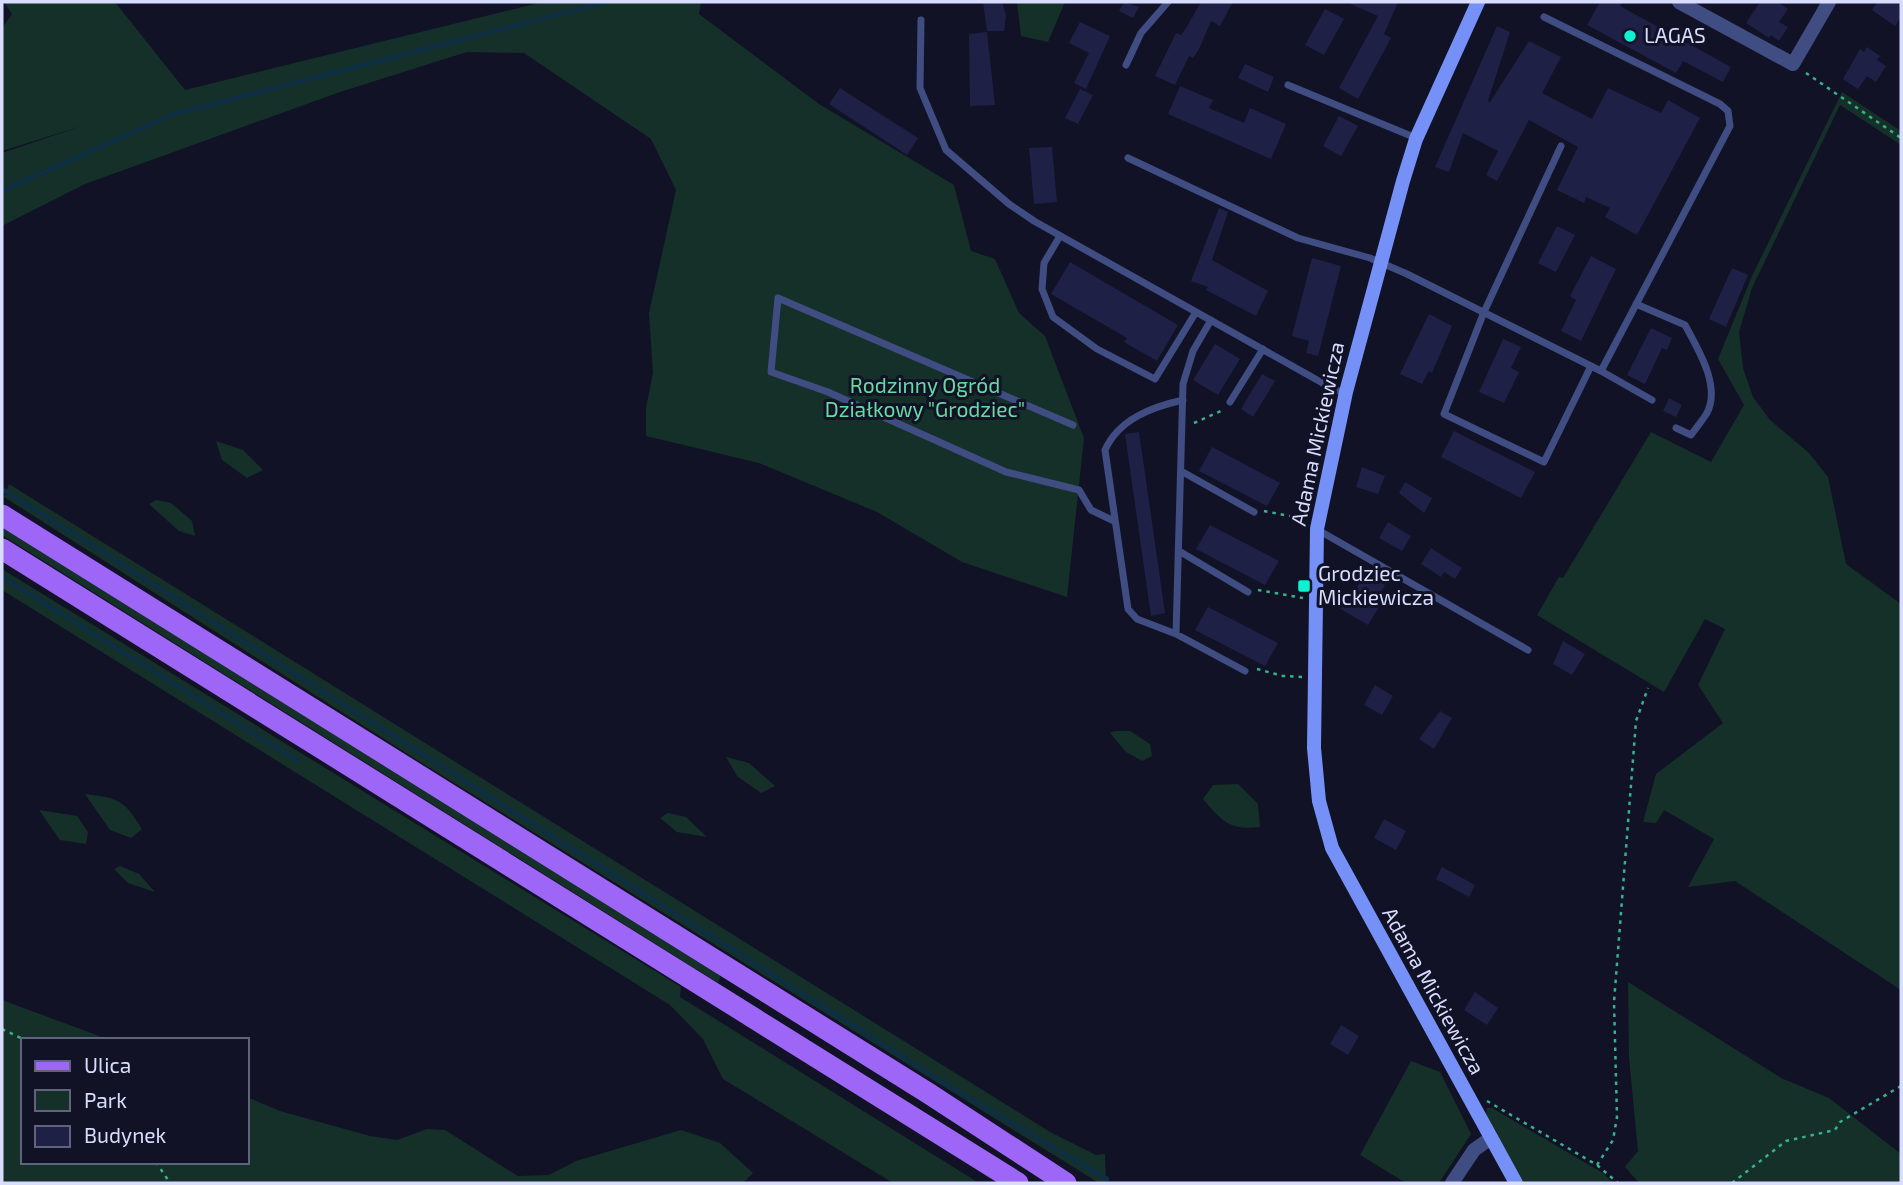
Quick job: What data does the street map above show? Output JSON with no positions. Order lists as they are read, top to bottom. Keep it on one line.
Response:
{"streets":{"street":["Adama Mickiewicza"]},"parks":["Rodzinny Ogród Działkowy \"Grodziec\""],"places":{"other":["LAGAS"],"transit":["Grodziec Mickiewicza"]},"legend":["Ulica","Park","Budynek"]}
